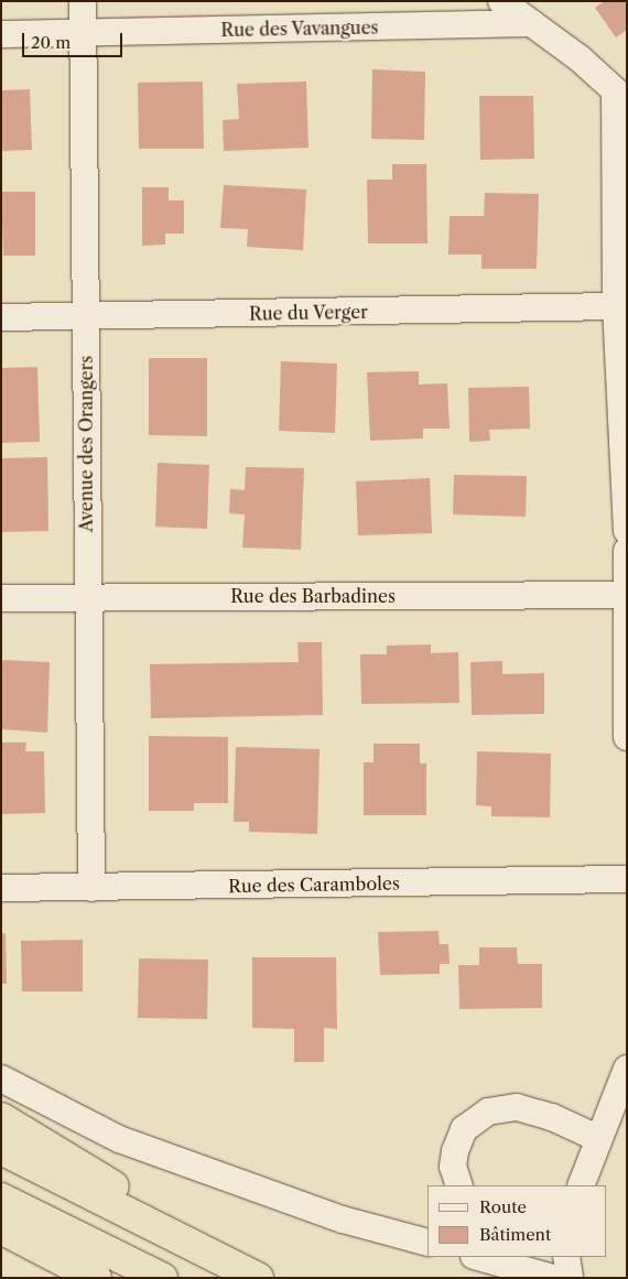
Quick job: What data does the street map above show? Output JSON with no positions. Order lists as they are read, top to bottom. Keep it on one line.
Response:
{"streets":{"street":["Rue des Vavangues","Rue du Verger","Avenue des Orangers","Rue des Barbadines","Rue des Caramboles"]},"crossings":[["Rue des Vavangues","Avenue des Orangers"],["Rue du Verger","Avenue des Orangers"],["Avenue des Orangers","Rue des Barbadines"],["Avenue des Orangers","Rue des Caramboles"]],"legend":["Route","Bâtiment"],"scale_bar":"20 m"}
